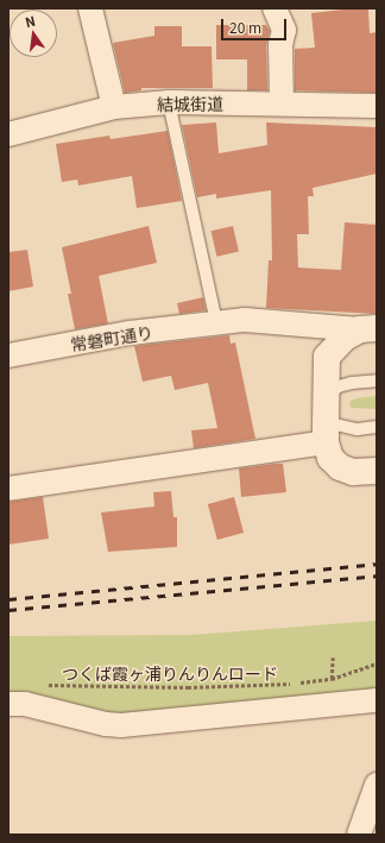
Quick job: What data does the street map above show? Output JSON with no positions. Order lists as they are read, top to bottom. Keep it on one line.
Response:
{"streets":{"street":["結城街道","常磐町通り"],"path":["つくば霞ヶ浦りんりんロード"]},"scale_bar":"20 m","north":"top"}
